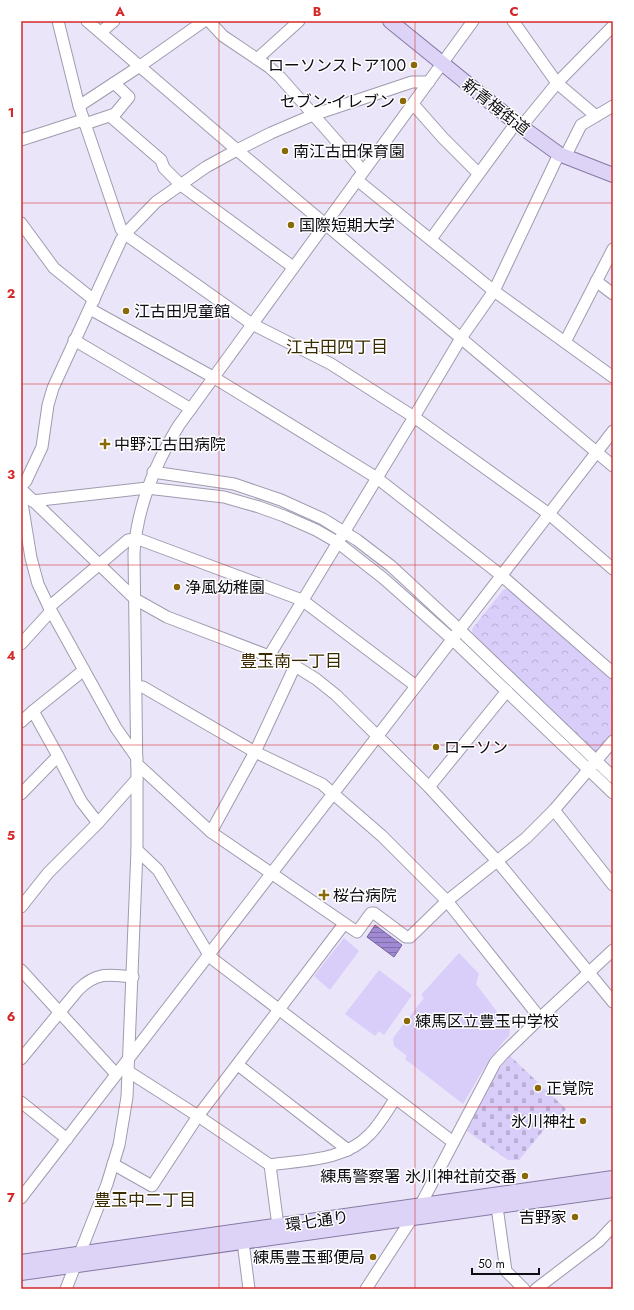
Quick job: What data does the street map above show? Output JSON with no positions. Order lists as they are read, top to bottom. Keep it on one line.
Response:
{"streets":{"main road":["新青梅街道","環七通り"]},"districts":["江古田四丁目","豊玉南一丁目","豊玉中二丁目"],"places":{"other":["ローソンストア100","セブン-イレブン","南江古田保育園","国際短期大学","江古田児童館","浄風幼稚園","ローソン","練馬区立豊玉中学校","正覚院","氷川神社","練馬警察署 氷川神社前交番","吉野家","練馬豊玉郵便局"],"health":["中野江古田病院","桜台病院"]},"scale_bar":"50 m","grid":{"columns":["A","B","C"],"rows":["1","2","3","4","5","6","7"]}}
